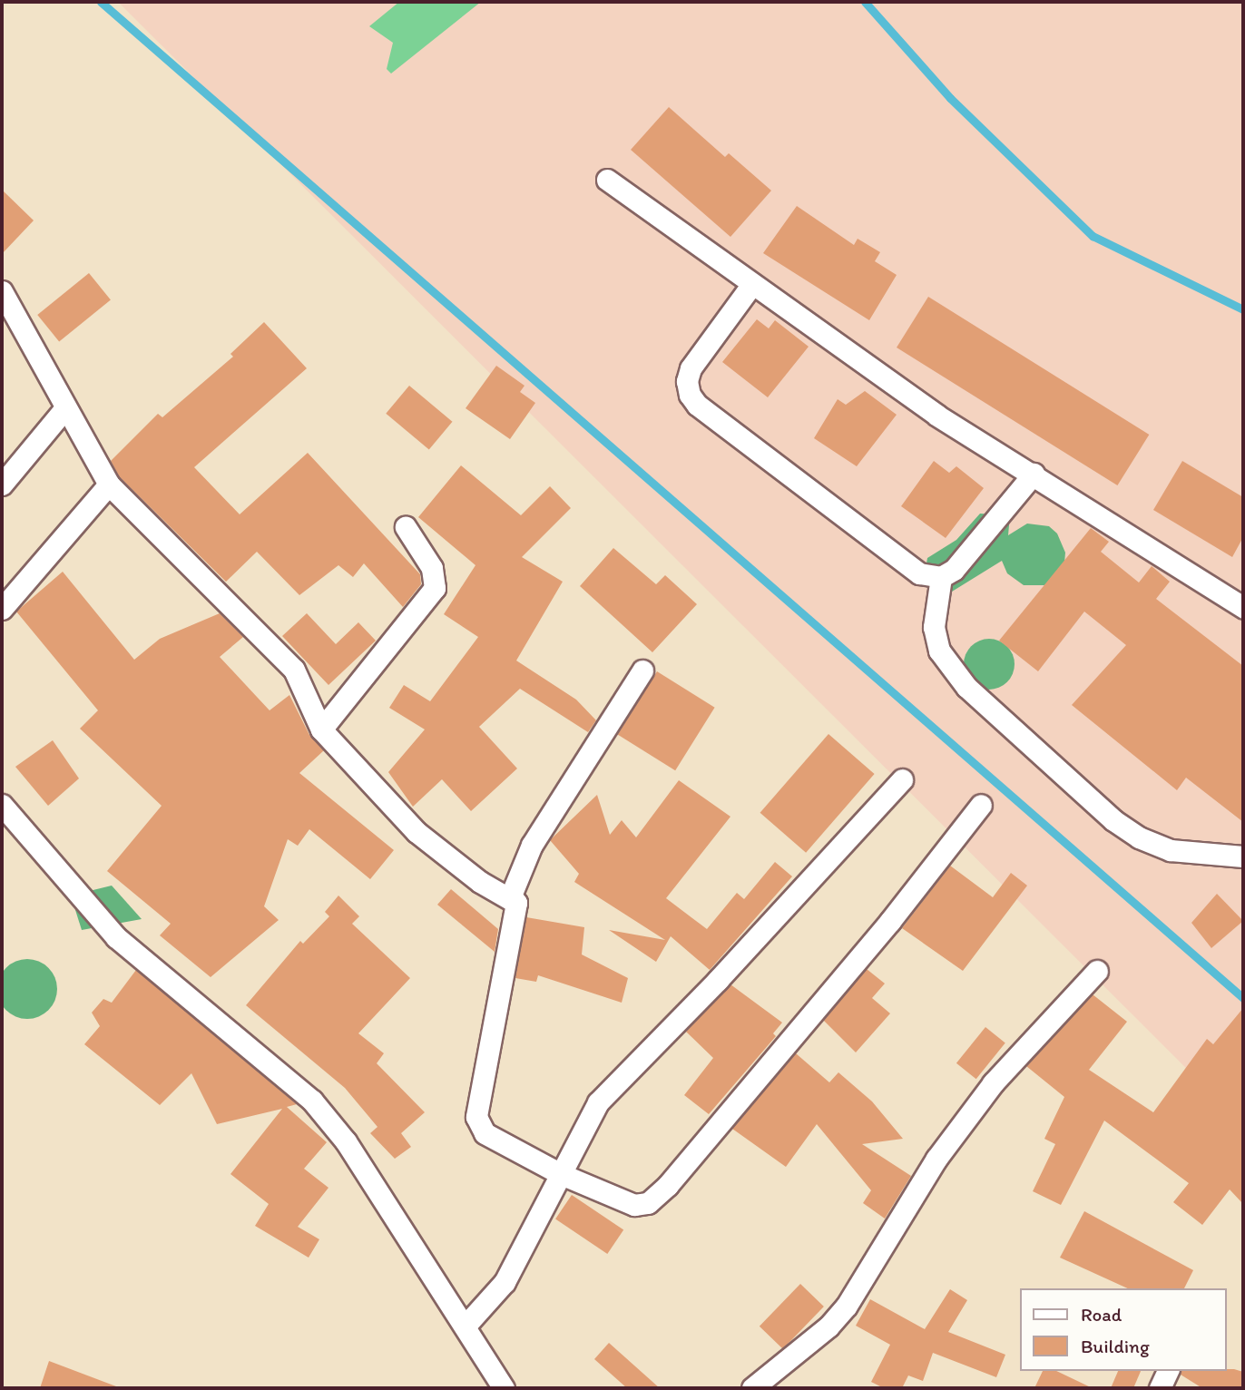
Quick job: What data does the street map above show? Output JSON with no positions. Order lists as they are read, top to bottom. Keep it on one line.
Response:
{"legend":["Road","Building"]}
